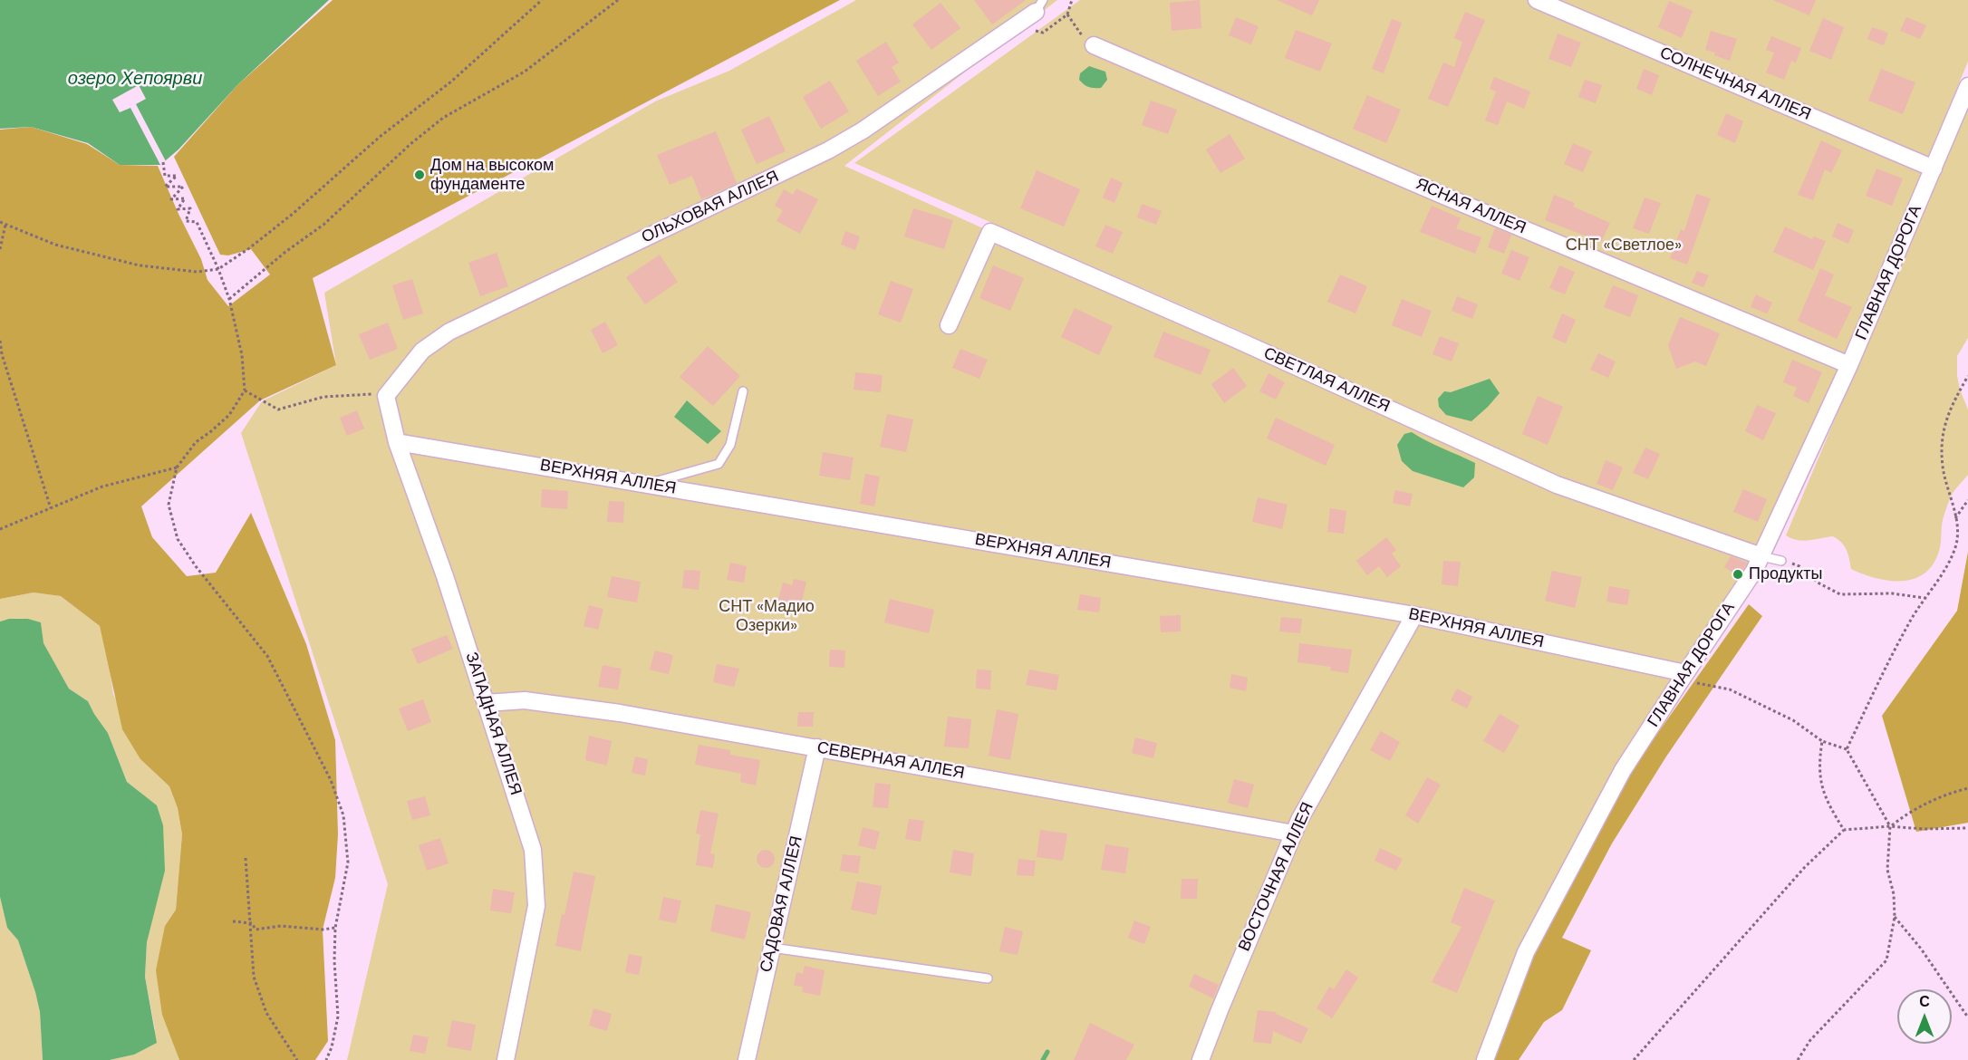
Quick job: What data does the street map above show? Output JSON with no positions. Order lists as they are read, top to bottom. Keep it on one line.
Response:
{"streets":{"street":["СОЛНЕЧНАЯ АЛЛЕЯ","ЯСНАЯ АЛЛЕЯ","ОЛЬХОВАЯ АЛЛЕЯ","ГЛАВНАЯ ДОРОГА","СВЕТЛАЯ АЛЛЕЯ","ВЕРХНЯЯ АЛЛЕЯ","ЗАПАДНАЯ АЛЛЕЯ","СЕВЕРНАЯ АЛЛЕЯ","ВОСТОЧНАЯ АЛЛЕЯ","САДОВАЯ АЛЛЕЯ"]},"crossings":[["СОЛНЕЧНАЯ АЛЛЕЯ","ГЛАВНАЯ ДОРОГА"],["ЯСНАЯ АЛЛЕЯ","ГЛАВНАЯ ДОРОГА"],["ОЛЬХОВАЯ АЛЛЕЯ","ЗАПАДНАЯ АЛЛЕЯ"],["ГЛАВНАЯ ДОРОГА","СВЕТЛАЯ АЛЛЕЯ"],["ГЛАВНАЯ ДОРОГА","ВЕРХНЯЯ АЛЛЕЯ"],["ВЕРХНЯЯ АЛЛЕЯ","ЗАПАДНАЯ АЛЛЕЯ"],["ВЕРХНЯЯ АЛЛЕЯ","ВОСТОЧНАЯ АЛЛЕЯ"],["ЗАПАДНАЯ АЛЛЕЯ","СЕВЕРНАЯ АЛЛЕЯ"],["СЕВЕРНАЯ АЛЛЕЯ","ВОСТОЧНАЯ АЛЛЕЯ"],["СЕВЕРНАЯ АЛЛЕЯ","САДОВАЯ АЛЛЕЯ"]],"water":["озеро Хепоярви"],"parks":["СНТ «Светлое»","СНТ «Мадио Озерки»"],"places":["Дом на высоком фундаменте","Продукты"],"north":"top"}
